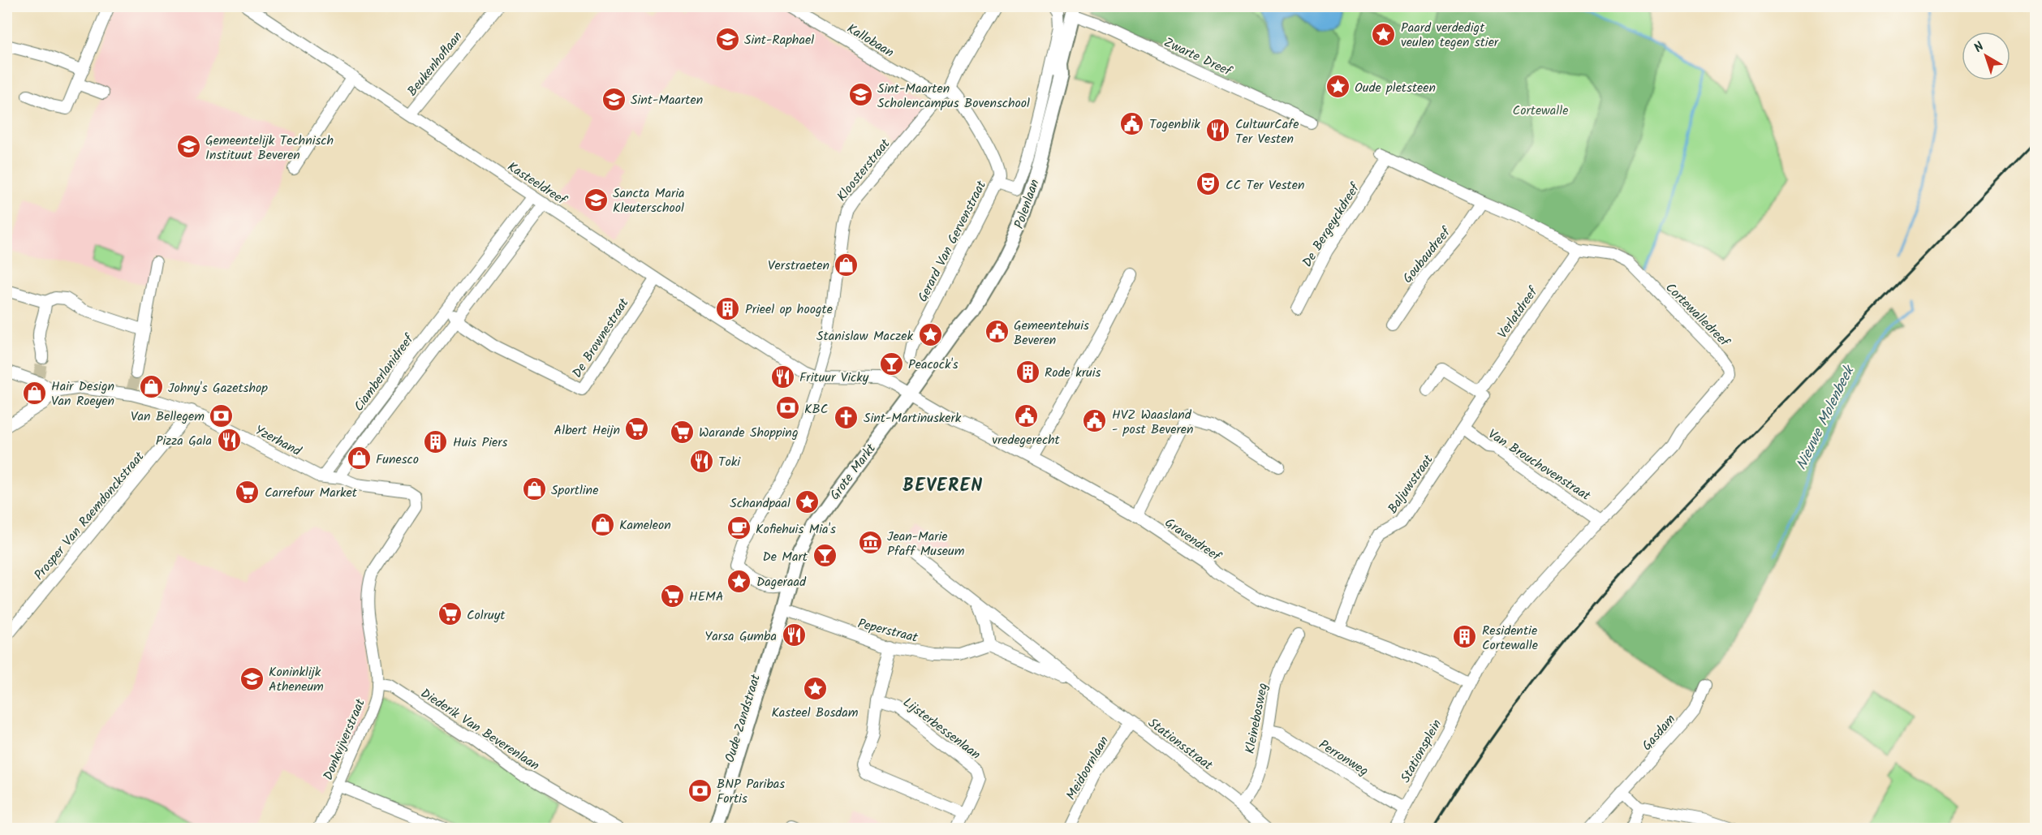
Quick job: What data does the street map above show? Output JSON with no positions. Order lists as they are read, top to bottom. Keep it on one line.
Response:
{"streets":{"main road":["Polenlaan","Grote Markt","Oude Zandstraat"],"street":["Kallobaan","Zwarte Dreef","Beukenhoflaan","Kloosterstraat","Kasteeldreef","De Bergeyckdreef","Gerard Van Gervenstraat","Goubaudreef","Verlatdreef","Cortewalledreef","De Brownestraat","Ciamberlanidreef","Yzerhand","Van Brouchovenstraat","Baljuwstraat","Prosper Van Raemdonckstraat","Gravendreef","Peperstraat","Kleinebosweg","Lijsterbessenlaan","Diederik Van Beverenlaan","Gasdam","Donkvijverstraat","Stationsstraat","Stationsplein","Perronweg","Meidoornlaan"]},"crossings":[["Kallobaan","Kloosterstraat"],["Zwarte Dreef","Polenlaan"],["Beukenhoflaan","Kasteeldreef"],["Kloosterstraat","Kasteeldreef"],["Kloosterstraat","Gerard Van Gervenstraat"],["Kasteeldreef","De Brownestraat"],["Kasteeldreef","Ciamberlanidreef"],["Polenlaan","Gerard Van Gervenstraat"],["Polenlaan","Grote Markt"],["Polenlaan","Gravendreef"],["De Bergeyckdreef","Cortewalledreef"],["Goubaudreef","Cortewalledreef"],["Verlatdreef","Cortewalledreef"],["Verlatdreef","Van Brouchovenstraat"],["Verlatdreef","Baljuwstraat"],["Cortewalledreef","Van Brouchovenstraat"],["Cortewalledreef","Gravendreef"],["Cortewalledreef","Stationsplein"],["De Brownestraat","Ciamberlanidreef"],["Ciamberlanidreef","Yzerhand"],["Yzerhand","Prosper Van Raemdonckstraat"],["Yzerhand","Donkvijverstraat"],["Van Brouchovenstraat","Baljuwstraat"],["Grote Markt","Gravendreef"],["Grote Markt","Peperstraat"],["Grote Markt","Oude Zandstraat"],["Baljuwstraat","Gravendreef"],["Gravendreef","Stationsplein"],["Peperstraat","Oude Zandstraat"],["Peperstraat","Stationsstraat"],["Kleinebosweg","Stationsstraat"],["Kleinebosweg","Perronweg"],["Diederik Van Beverenlaan","Donkvijverstraat"],["Stationsstraat","Meidoornlaan"],["Stationsplein","Perronweg"]],"districts":["BEVEREN"],"water":["Nieuwe Molenbeek"],"parks":["Cortewalle"],"places":{"place":["Paard verdedigt veulen tegen stier","Oude pletsteen","Stanislaw Maczek","Schandpaal","Dageraad","Kasteel Bosdam"],"school or university":["Sint-Raphael","Sint-Maarten Scholencampus Bovenschool","Sint-Maarten","Gemeentelijk Technisch Instituut Beveren","Sancta Maria Kleuterschool","Koninklijk Atheneum"],"public building":["Togenblik","Gemeentehuis Beveren","vredegerecht","HVZ Waasland - post Beveren"],"restaurant":["CultuurCafe Ter Vesten","Frituur Vicky","Pizza Gala","Toki","Yarsa Gumba"],"theatre":["CC Ter Vesten"],"shop":["Verstraeten","Johny's Gazetshop","Hair Design Van Roeyen","Funesco","Sportline","Kameleon"],"building":["Prieel op hoogte","Rode kruis","Huis Piers","Residentie Cortewalle"],"bar":["Peacock's","De Mart"],"bank":["KBC","Van Bellegem","BNP Paribas Fortis"],"church":["Sint-Martinuskerk"],"supermarket":["Albert Heijn","Warande Shopping","Carrefour Market","HEMA","Colruyt"],"cafe":["Kofiehuis Mia's"],"museum":["Jean-Marie Pfaff Museum"]},"north":"top left"}
